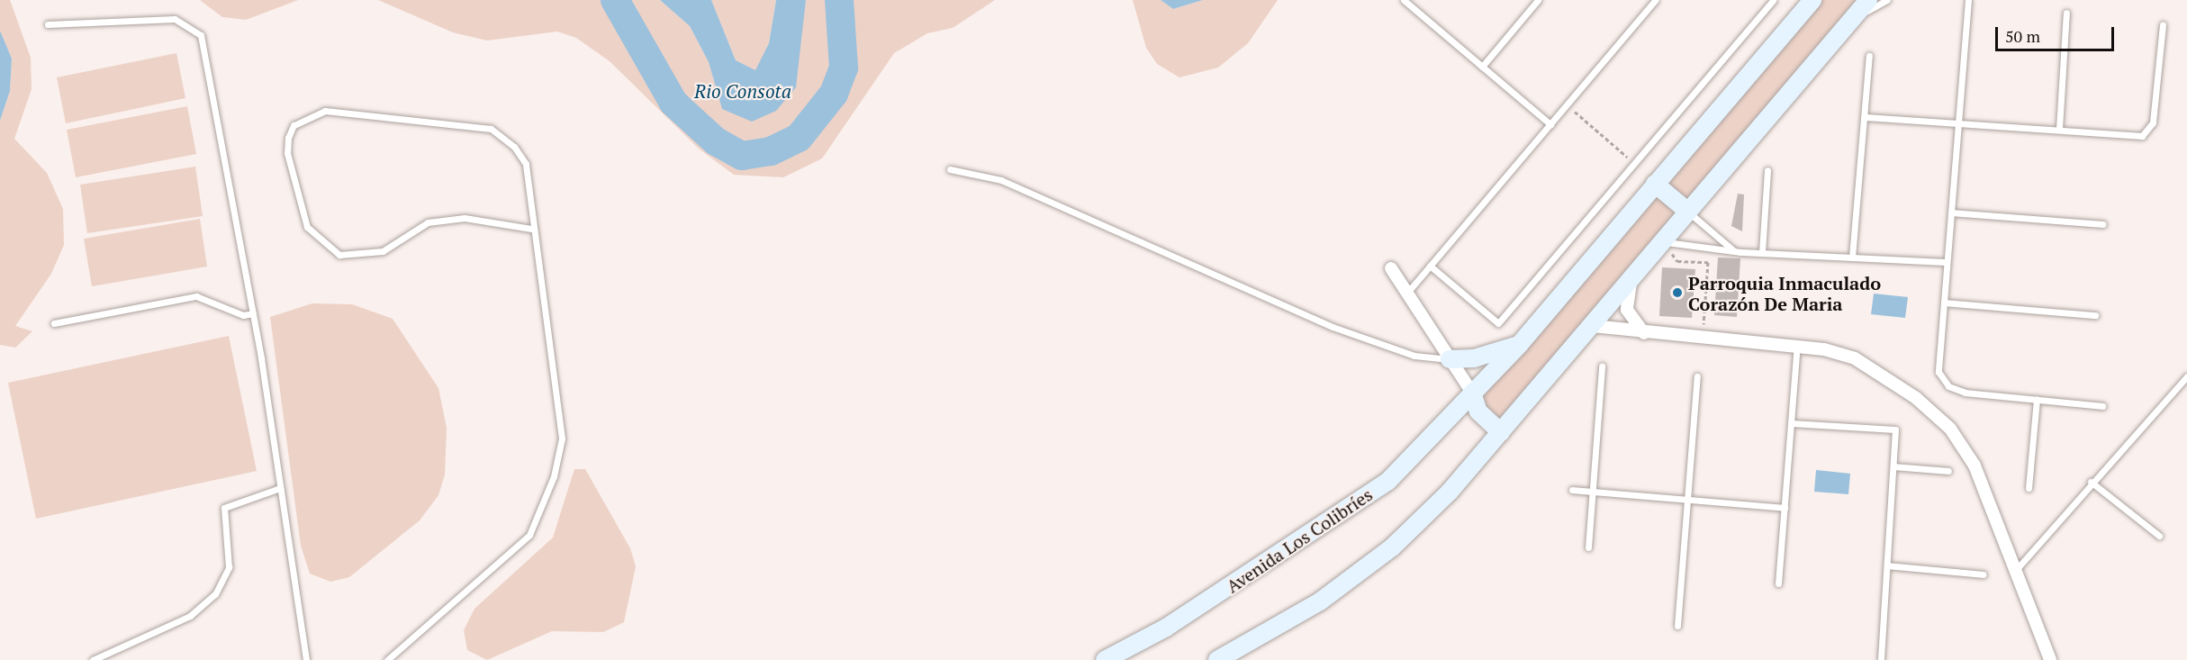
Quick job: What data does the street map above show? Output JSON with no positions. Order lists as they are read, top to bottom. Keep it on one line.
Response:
{"streets":{"main road":["Avenida Los Colibríes"]},"water":["Rio Consota"],"places":["Parroquia Inmaculado Corazón De Maria"],"scale_bar":"50 m"}
